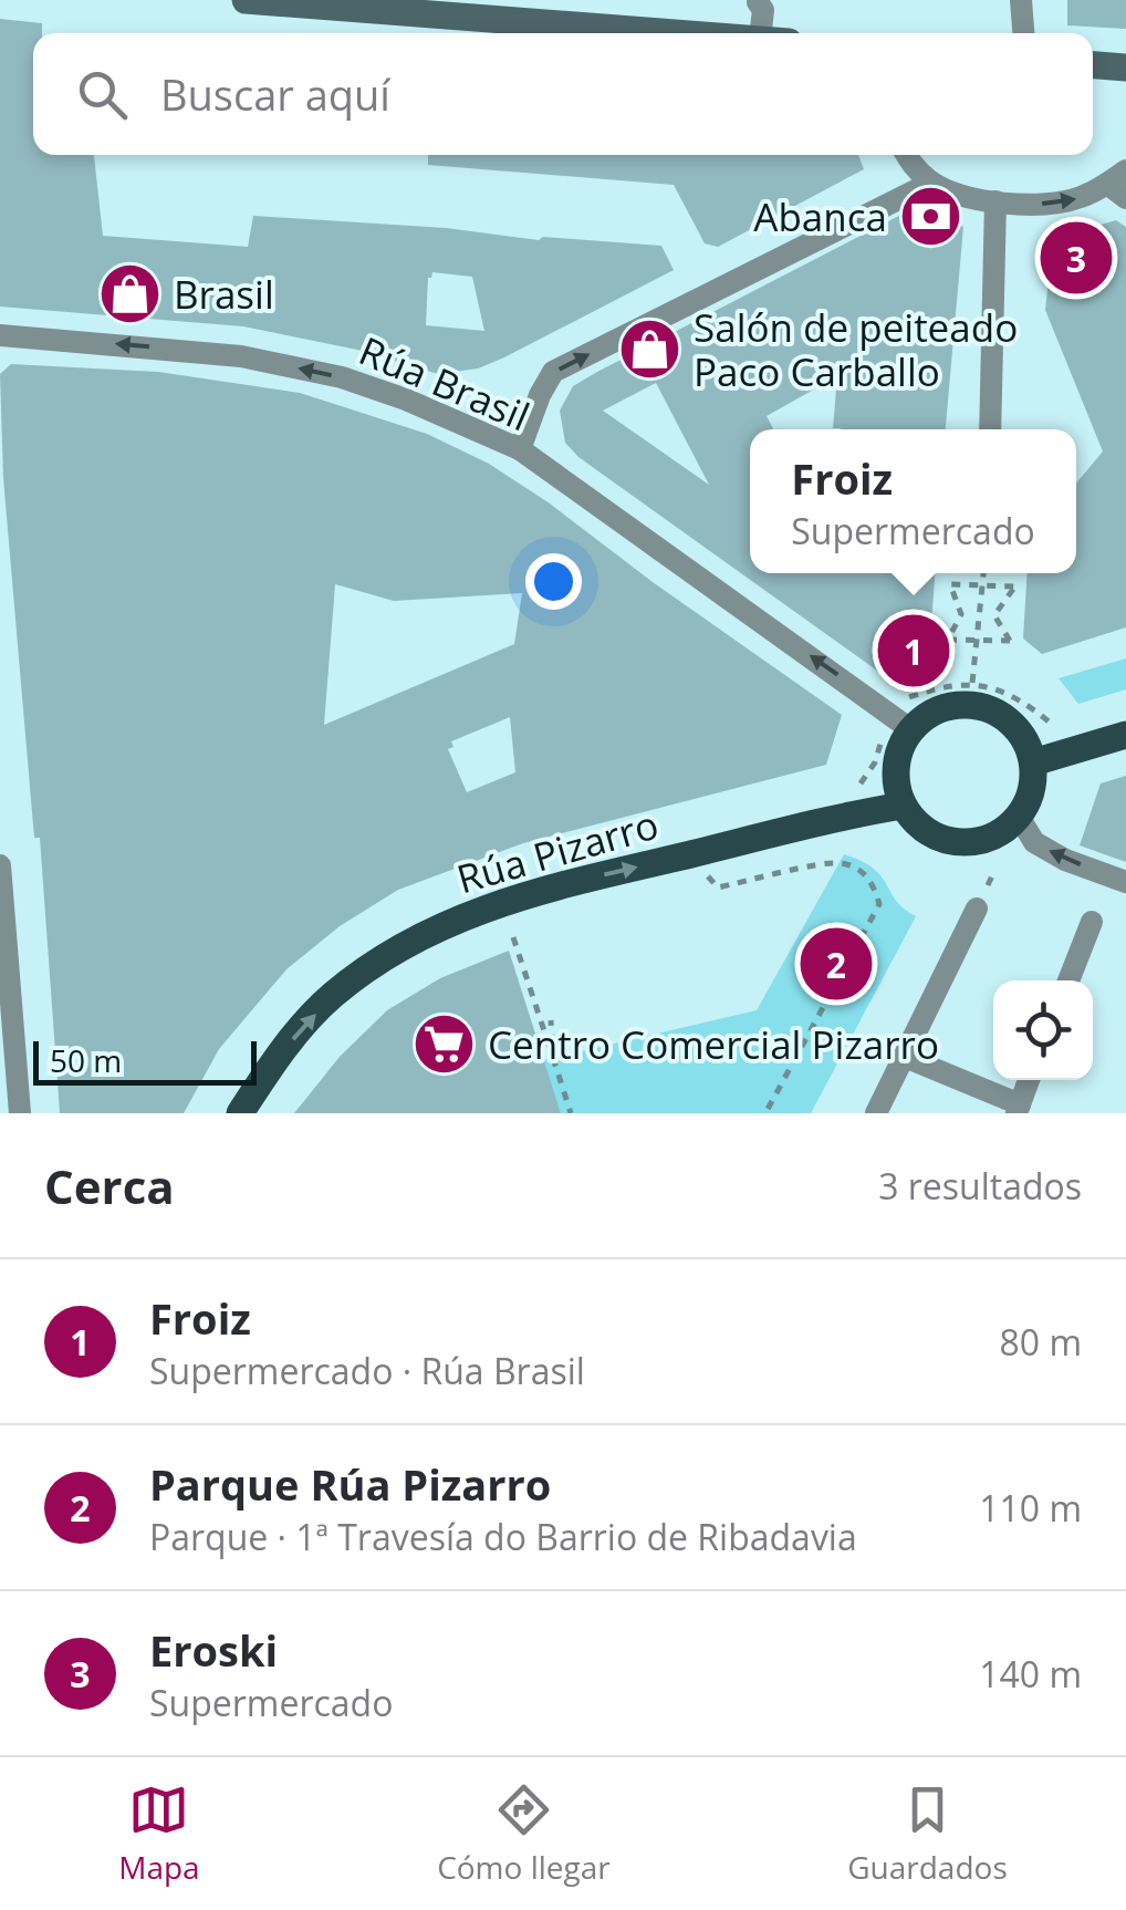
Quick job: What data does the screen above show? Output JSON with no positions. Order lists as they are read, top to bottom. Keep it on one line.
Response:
{"streets":{"main road":["Rúa Pizarro"],"street":["Rúa Brasil"]},"crossings":[["Rúa Brasil","Rúa Pizarro"]],"one_way":["Rúa Brasil","Rúa Pizarro"],"places":{"bank":["Abanca"],"shop":["Brasil","Salón de peiteado Paco Carballo"],"supermarket":["Centro Comercial Pizarro"]},"scale_bar":"50 m","page":{"search":"Buscar aquí","pins":["3","1","2"],"popup":["Froiz","Supermercado"],"scale":"50 m","heading":["Cerca","3 resultados"],"list":[{"mark":"1","name":"Froiz","note":"Supermercado · Rúa Brasil","value":"80 m"},{"mark":"2","name":"Parque Rúa Pizarro","note":"Parque · 1ª Travesía do Barrio de Ribadavia","value":"110 m"},{"mark":"3","name":"Eroski","note":"Supermercado","value":"140 m"}],"nav":["Mapa","Cómo llegar","Guardados"]}}
